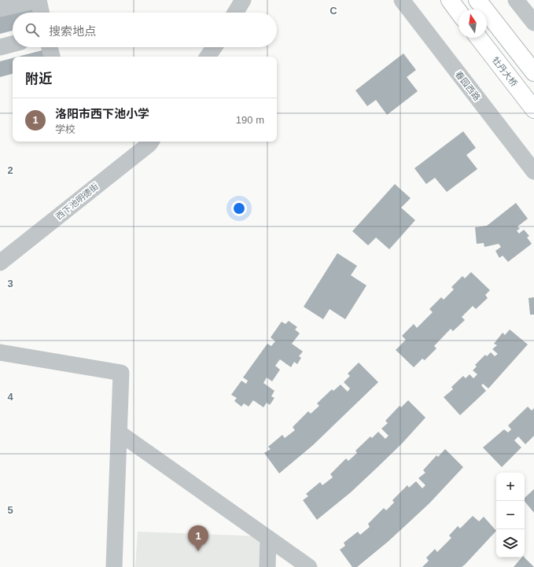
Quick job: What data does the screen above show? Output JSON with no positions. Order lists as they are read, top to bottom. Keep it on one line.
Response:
{"streets":{"main road":["牡丹大桥"],"street":["春园西路","西下池明德街"]},"north":"top","page":{"search":"搜索地点","heading":"附近","list":[{"mark":"1","name":"洛阳市西下池小学","note":"学校","value":"190 m"}],"map_buttons":["+","−"],"pins":"1"},"grid":{"columns":["C"],"rows":["2","3","4","5"]}}
